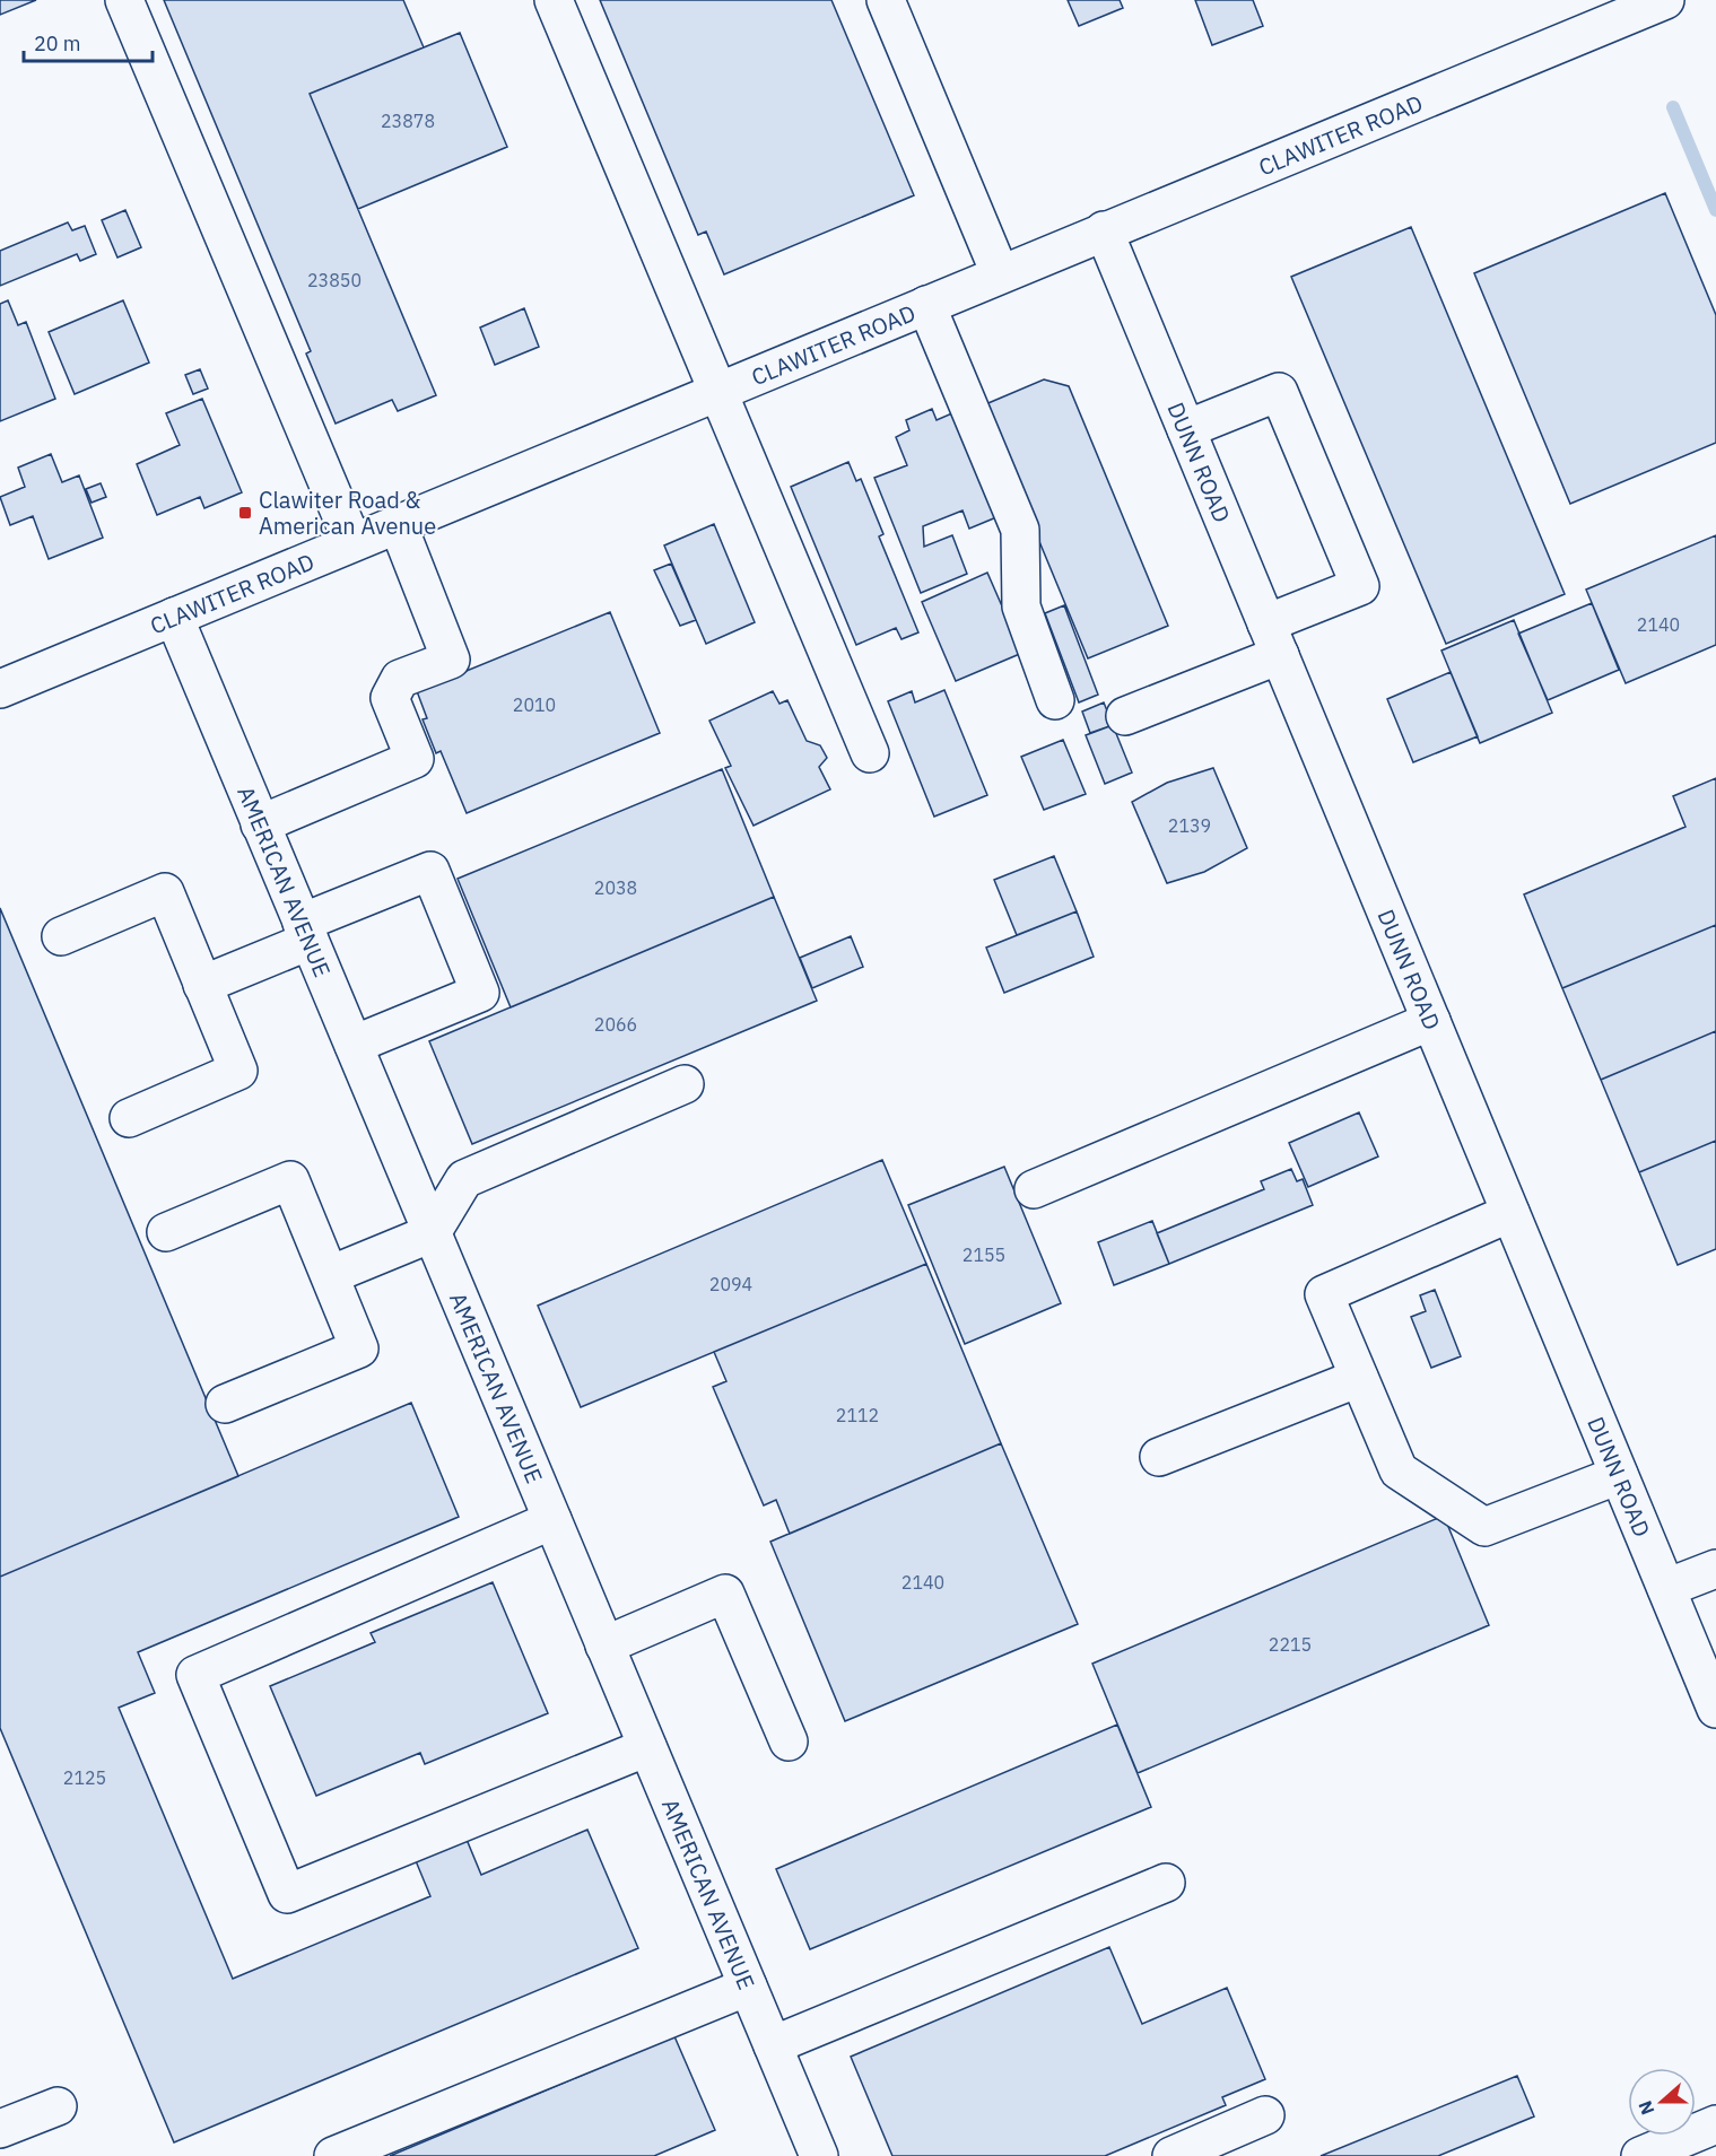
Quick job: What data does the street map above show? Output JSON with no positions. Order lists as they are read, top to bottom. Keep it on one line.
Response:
{"streets":{"street":["CLAWITER ROAD","DUNN ROAD","AMERICAN AVENUE"]},"crossings":[["CLAWITER ROAD","DUNN ROAD"],["CLAWITER ROAD","AMERICAN AVENUE"]],"places":{"transit":["Clawiter Road & American Avenue"]},"house_numbers":["23878","23850","2140","2010","2139","2038","2066","2155","2094","2112","2140","2215","2125"],"scale_bar":"20 m","north":"left"}
